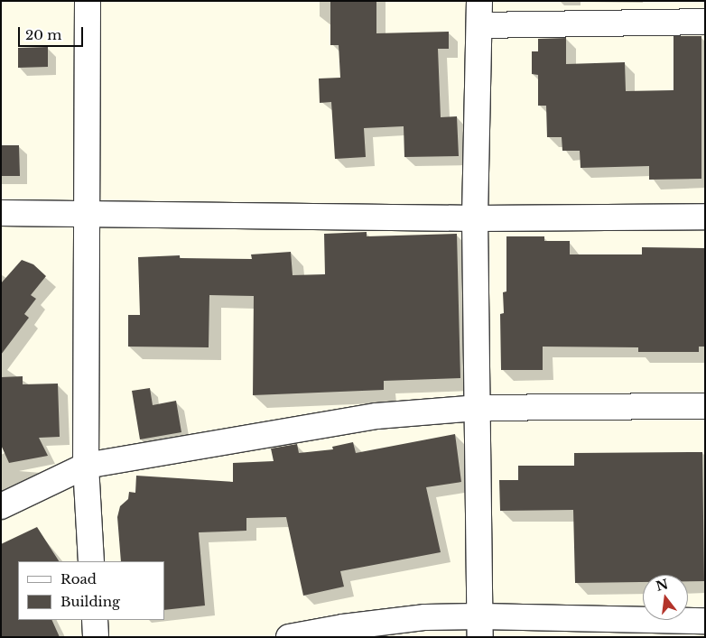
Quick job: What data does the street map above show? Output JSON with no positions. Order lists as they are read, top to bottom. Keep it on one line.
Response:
{"legend":["Road","Building"],"scale_bar":"20 m","north":"top"}
